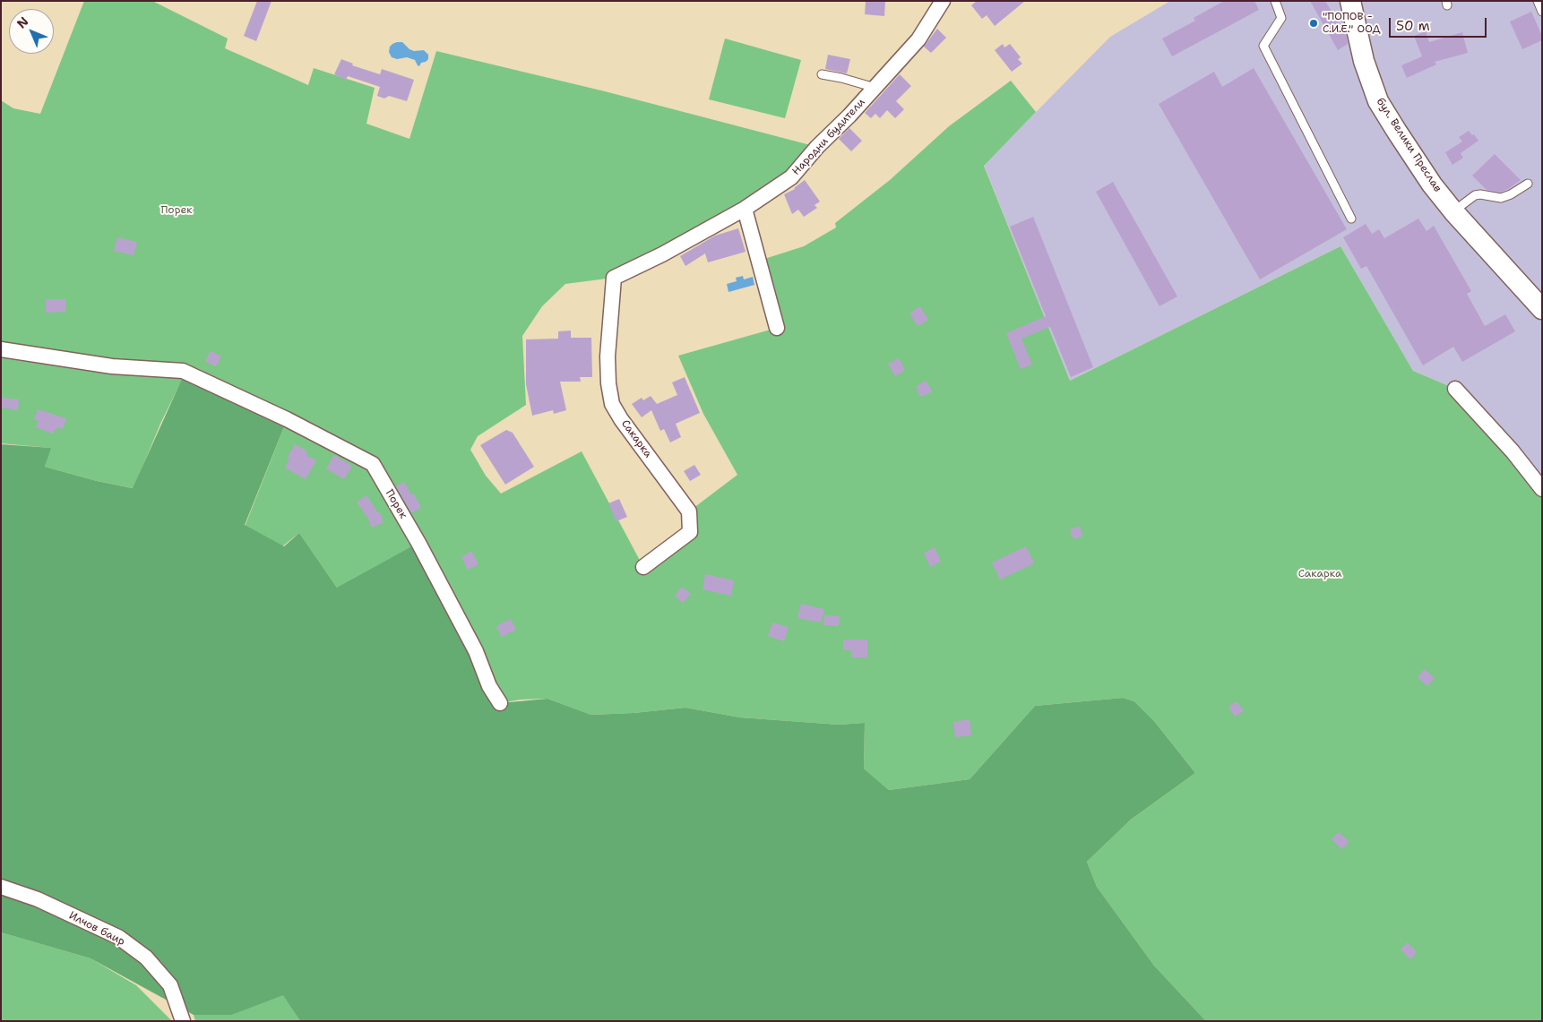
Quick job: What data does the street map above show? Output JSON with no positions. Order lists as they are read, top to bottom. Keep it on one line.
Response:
{"streets":{"main road":["бул. Велики Преслав"],"street":["Народни будители","Сакарка","Порек","Илчов баир"]},"crossings":[["Народни будители","Сакарка"]],"parks":["Порек","Сакарка"],"places":["\"ПОПОВ - С.И.Е.\" ООД"],"scale_bar":"50 m","north":"top left"}
